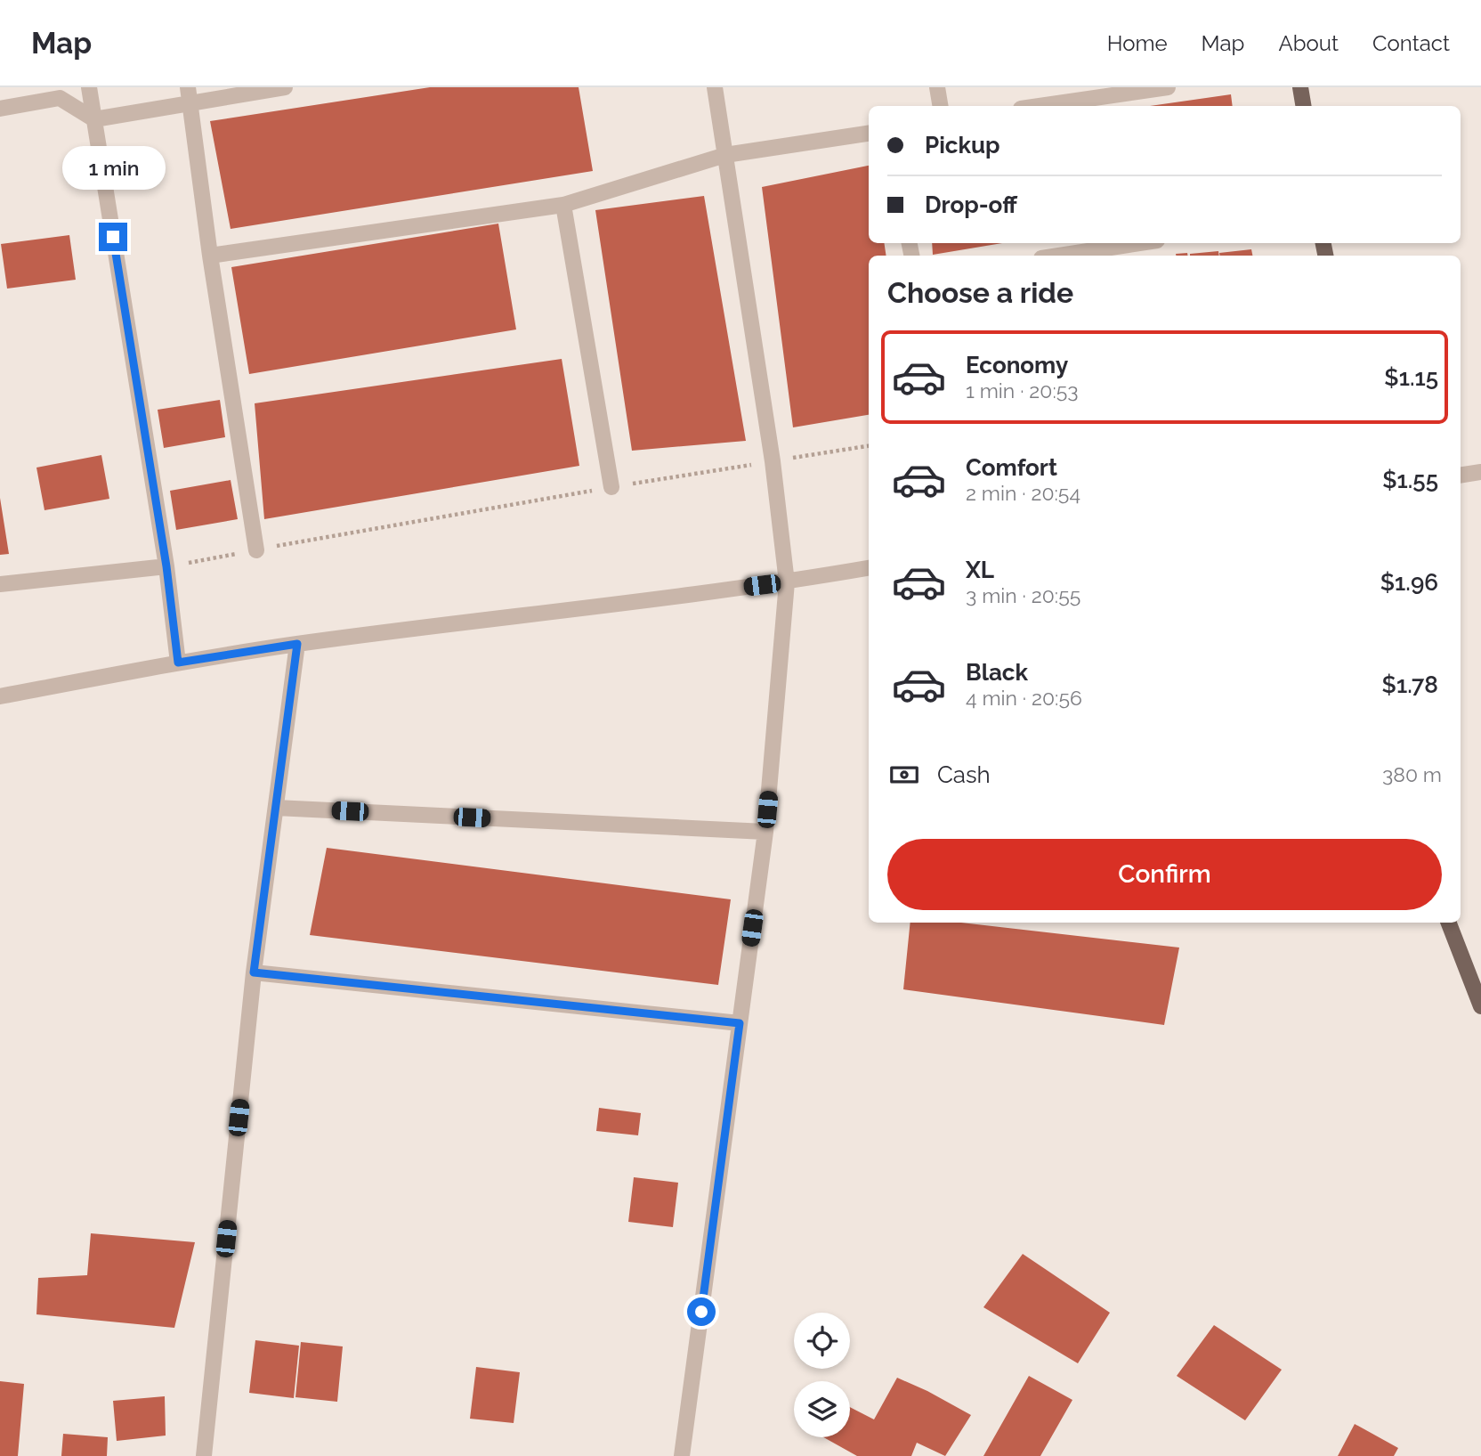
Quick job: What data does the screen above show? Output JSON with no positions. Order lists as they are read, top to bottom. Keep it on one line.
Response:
{"page":{"header":"Map","nav":["Home","Map","About","Contact"],"banner":["Pickup","Drop-off"],"bubble":"1 min","heading":"Choose a ride","list":[{"name":"Economy","note":"1 min · 20:53","value":"$1.15"},{"name":"Comfort","note":"2 min · 20:54","value":"$1.55"},{"name":"XL","note":"3 min · 20:55","value":"$1.96"},{"name":"Black","note":"4 min · 20:56","value":"$1.78"}],"pay":["Cash","380 m"],"buttons":"Confirm"}}
